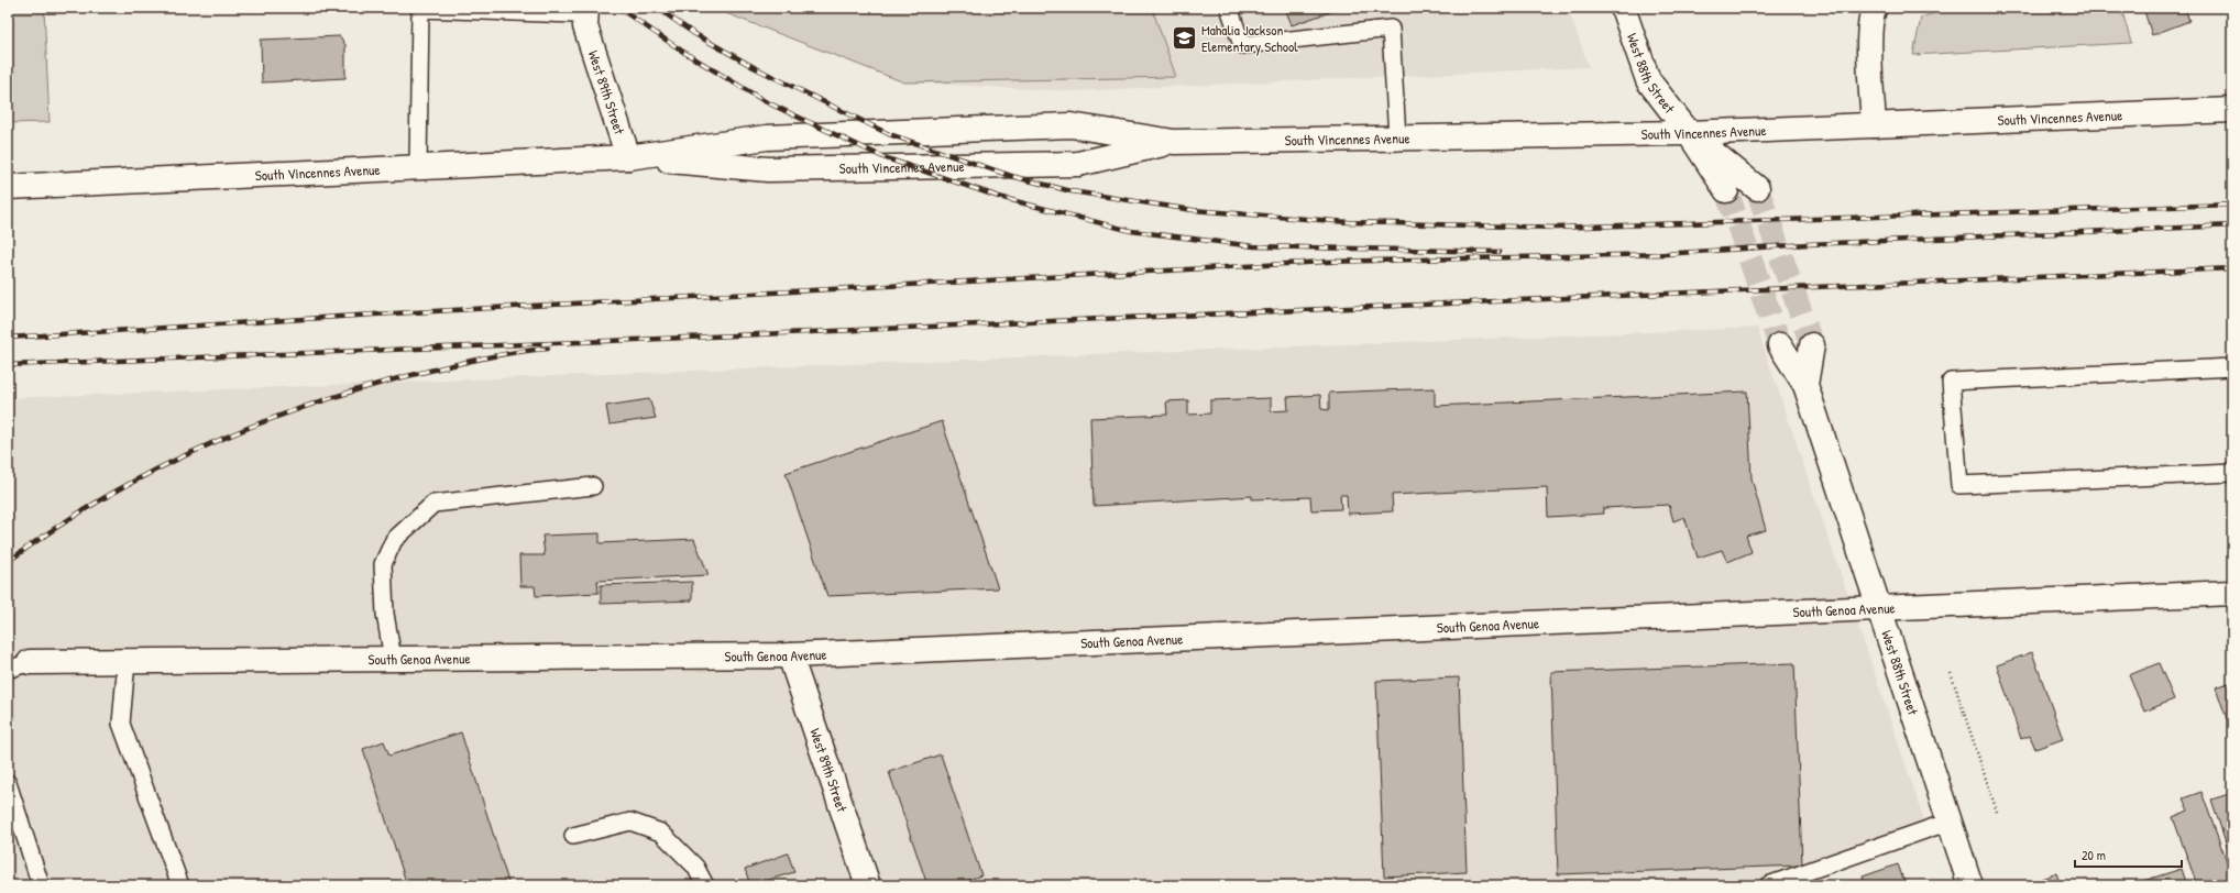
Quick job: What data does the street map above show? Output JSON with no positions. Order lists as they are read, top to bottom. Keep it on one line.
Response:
{"streets":{"street":["West 88th Street","West 89th Street","South Vincennes Avenue","South Genoa Avenue"]},"crossings":[["West 88th Street","South Vincennes Avenue"],["West 88th Street","South Genoa Avenue"],["West 89th Street","South Vincennes Avenue"],["West 89th Street","South Genoa Avenue"]],"places":{"school or university":["Mahalia Jackson Elementary School"]},"scale_bar":"20 m"}
